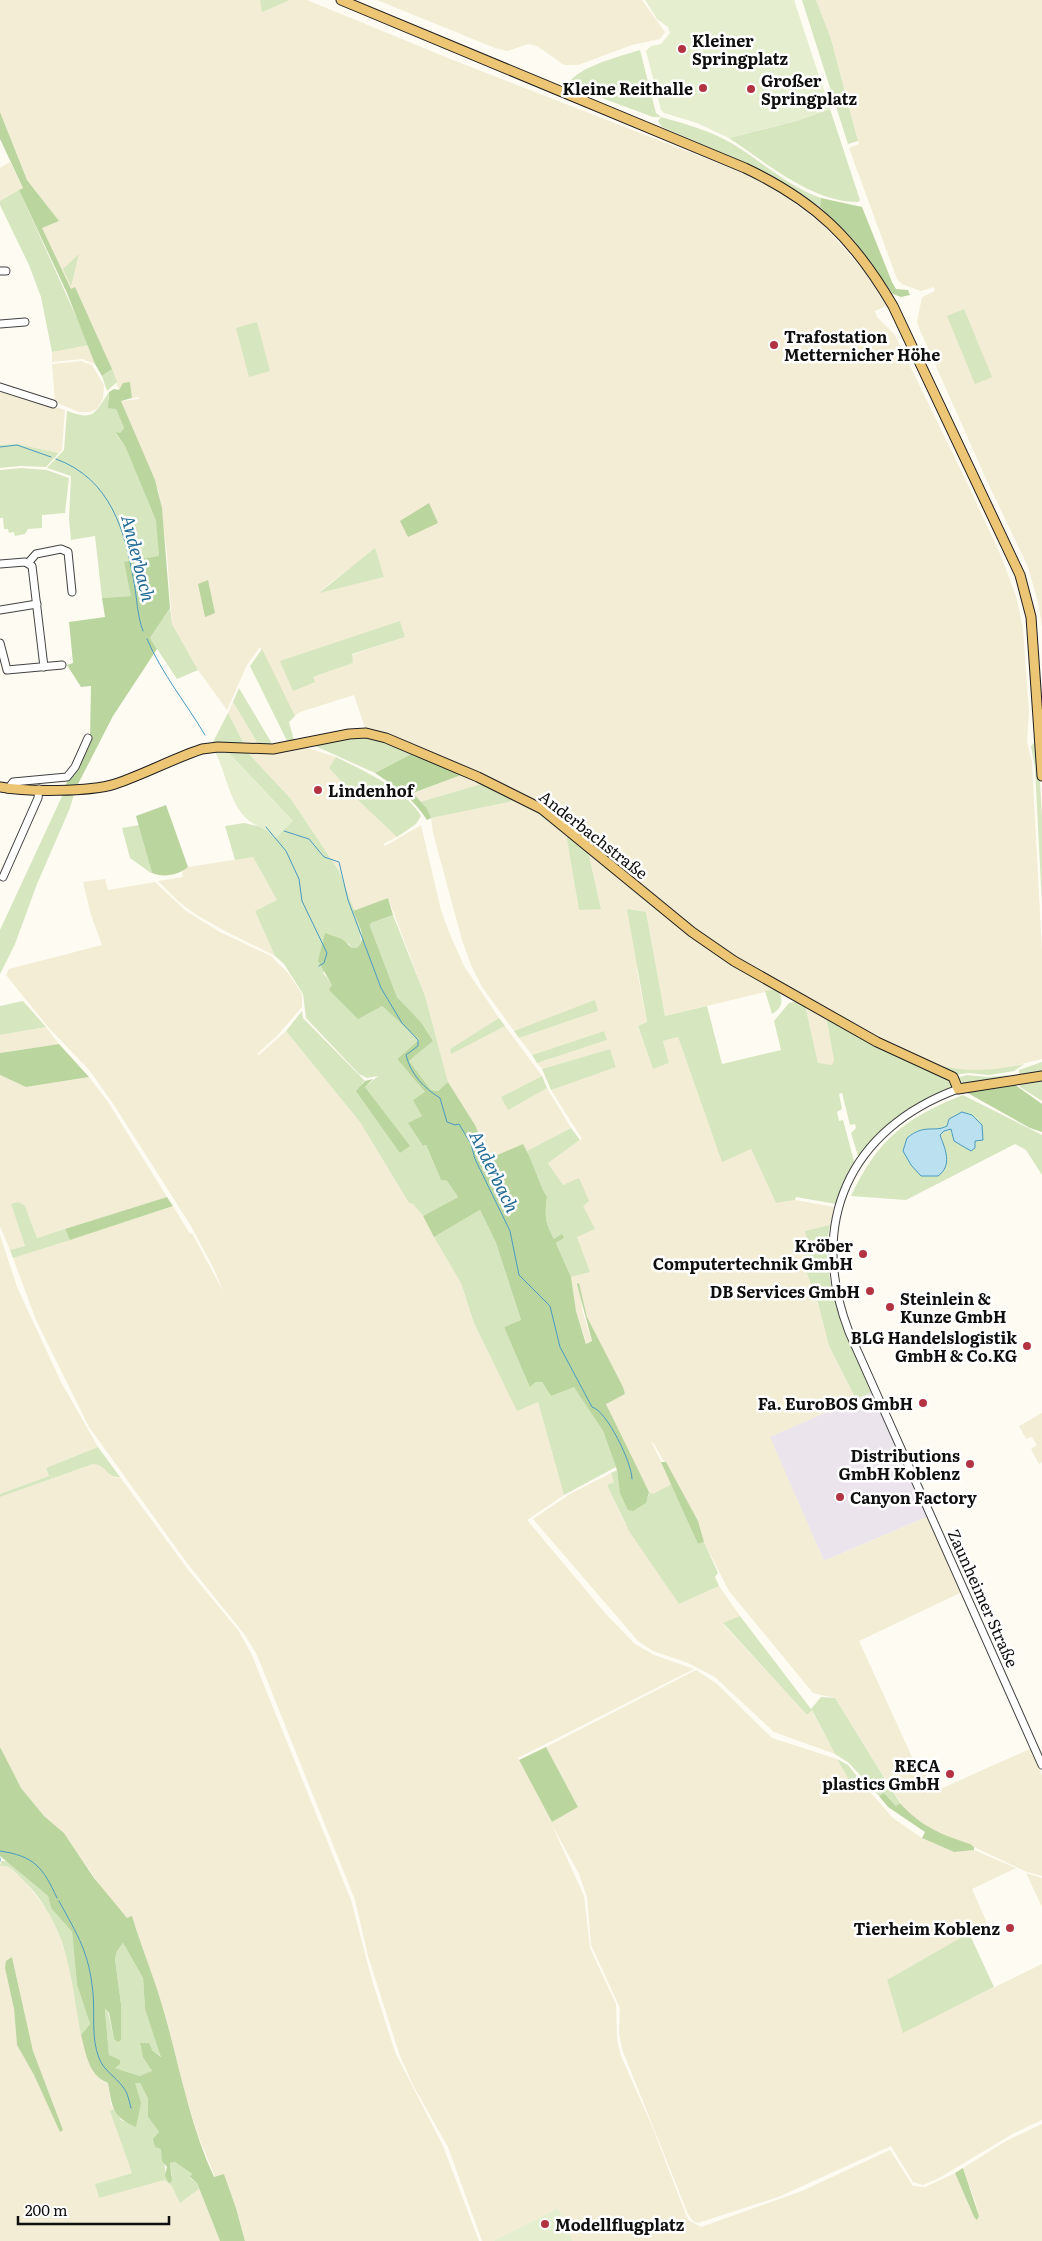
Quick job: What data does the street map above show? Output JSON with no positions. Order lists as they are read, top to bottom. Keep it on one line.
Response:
{"streets":{"main road":["Anderbachstraße","Zaunheimer Straße"]},"crossings":[["Anderbachstraße","Zaunheimer Straße"]],"water":["Anderbach"],"places":["Kleiner Springplatz","Kleine Reithalle","Großer Springplatz","Trafostation Metternicher Höhe","Lindenhof","Kröber Computertechnik GmbH","DB Services GmbH","Steinlein & Kunze GmbH","BLG Handelslogistik GmbH & Co.KG","Fa. EuroBOS GmbH","Distributions GmbH Koblenz","Canyon Factory","RECA plastics GmbH","Tierheim Koblenz","Modellflugplatz"],"scale_bar":"200 m"}
